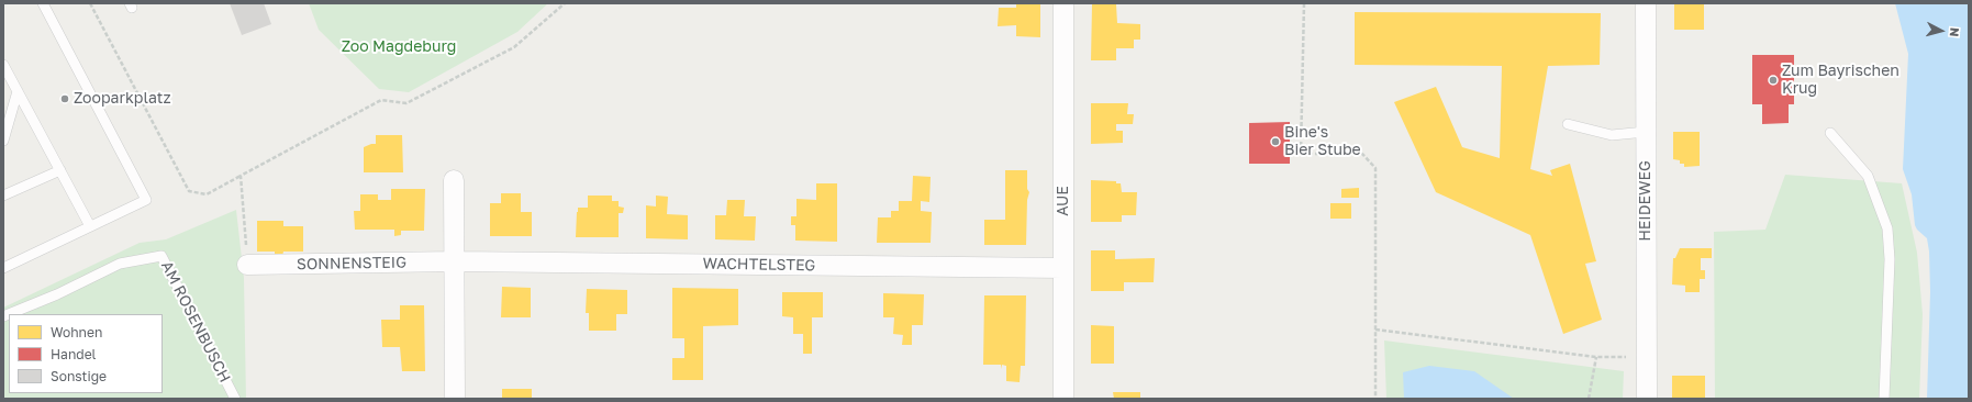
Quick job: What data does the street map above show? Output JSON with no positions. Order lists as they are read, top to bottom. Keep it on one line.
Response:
{"streets":{"street":["AUE","HEIDEWEG","SONNENSTEIG","WACHTELSTEG"],"lane":["AM ROSENBUSCH"]},"crossings":[["AUE","WACHTELSTEG"],["SONNENSTEIG","WACHTELSTEG"]],"parks":["Zoo Magdeburg"],"places":["Zum Bayrischen Krug","Zooparkplatz","Bine's Bier Stube"],"legend":["Wohnen","Handel","Sonstige"],"north":"right"}
